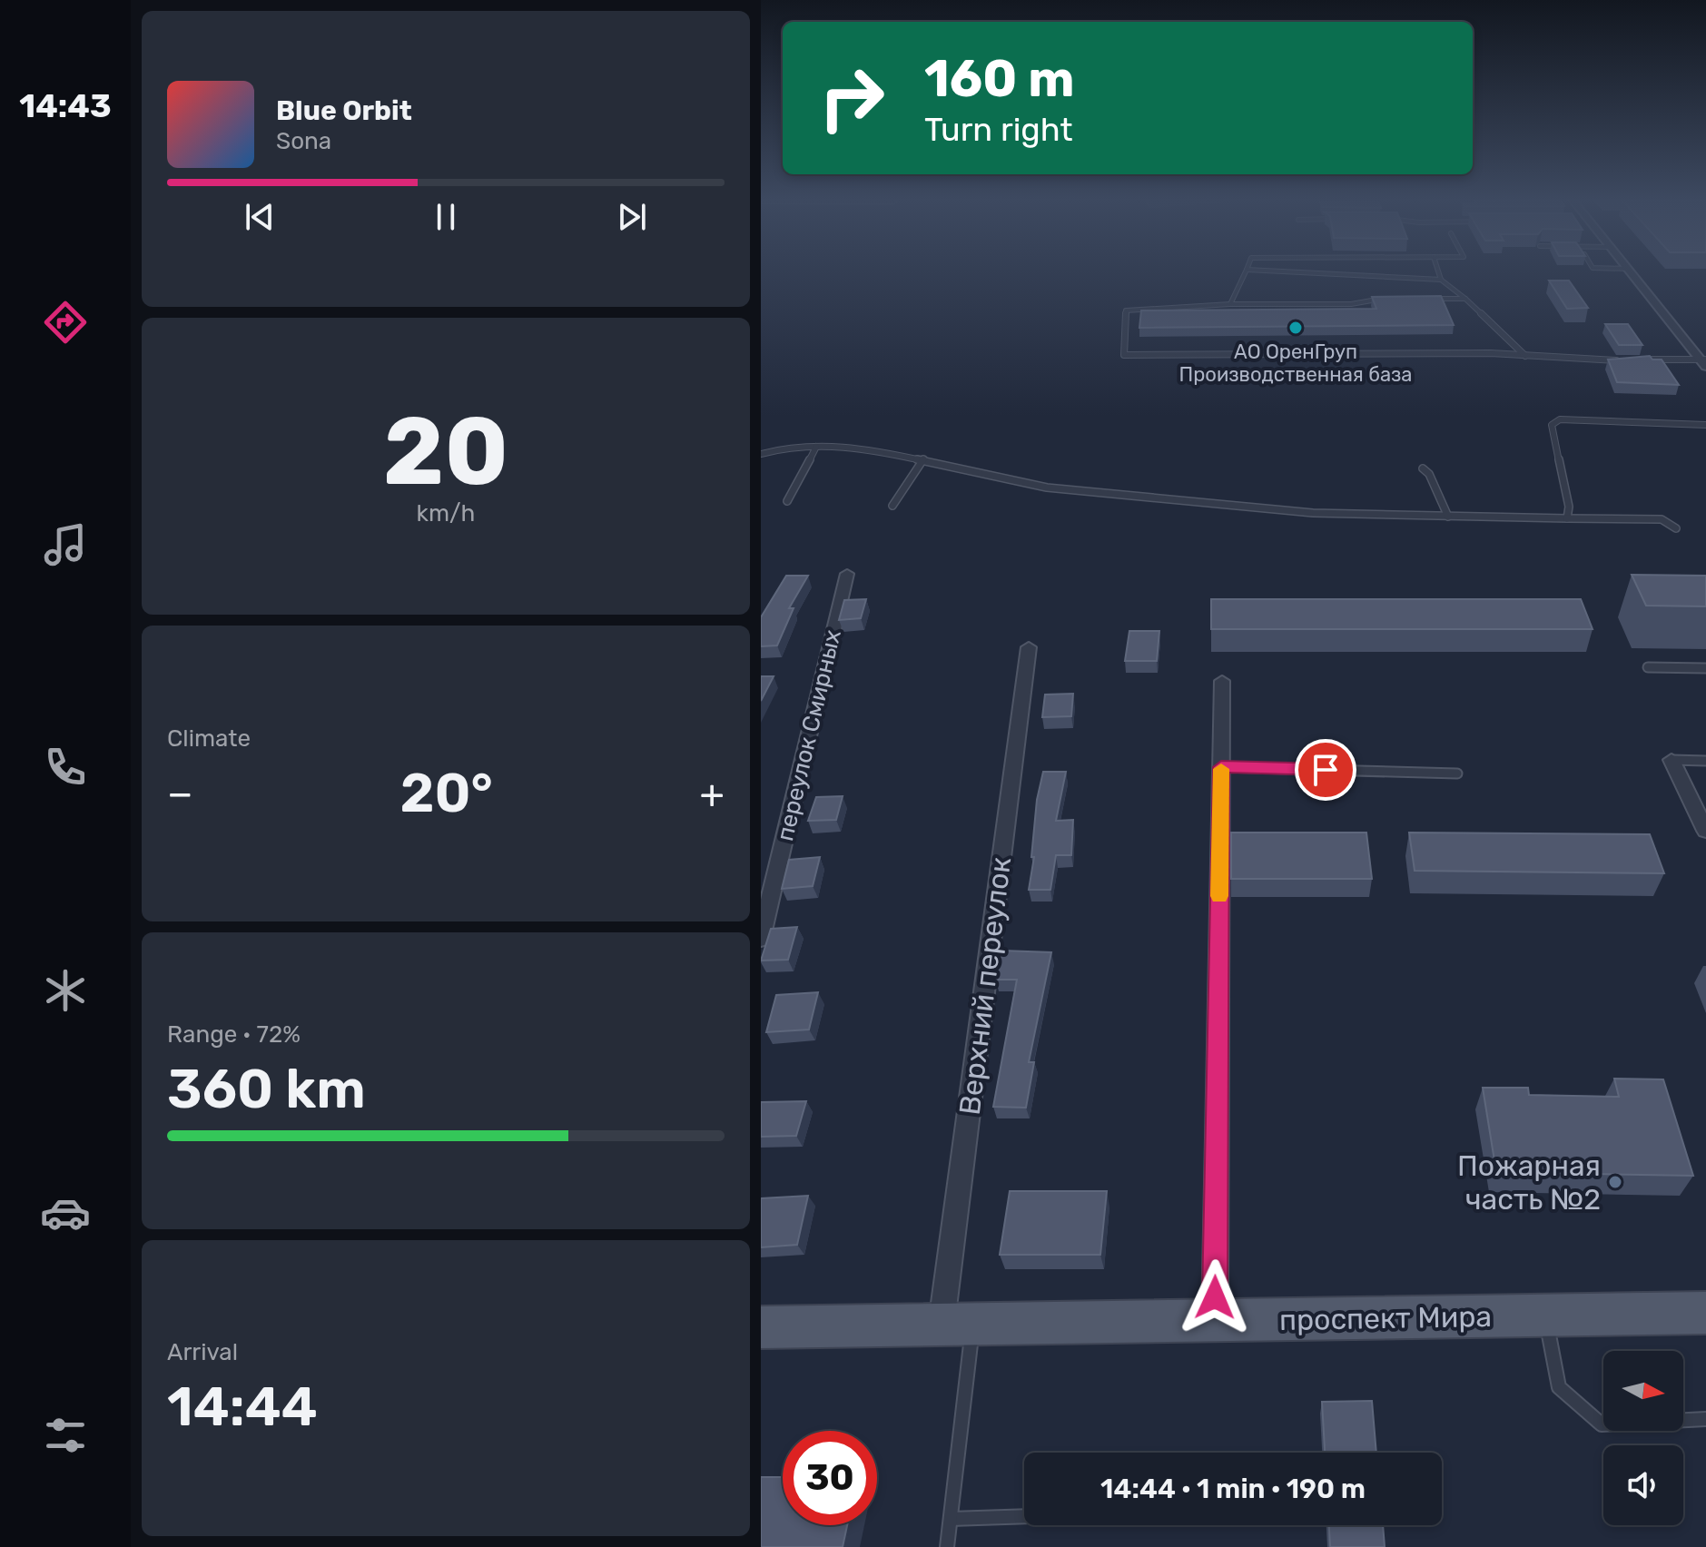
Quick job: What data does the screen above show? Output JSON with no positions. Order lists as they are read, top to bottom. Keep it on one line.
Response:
{"streets":{"main road":["проспект Мира"],"street":["переулок Смирных","Верхний переулок"]},"crossings":[["Верхний переулок","проспект Мира"]],"places":["АО ОренГруп Производственная база","Пожарная часть №2"],"north":"right","page":{"tabs":"14:43","turn":["160 m","Turn right"],"song":["Blue Orbit","Sona"],"tile":[["20","km/h"],"Climate",["Range · 72%","360 km"],["Arrival","14:44"]],"heat":["−","20°","+"],"limit":"30","trip":"14:44 · 1 min · 190 m"}}
